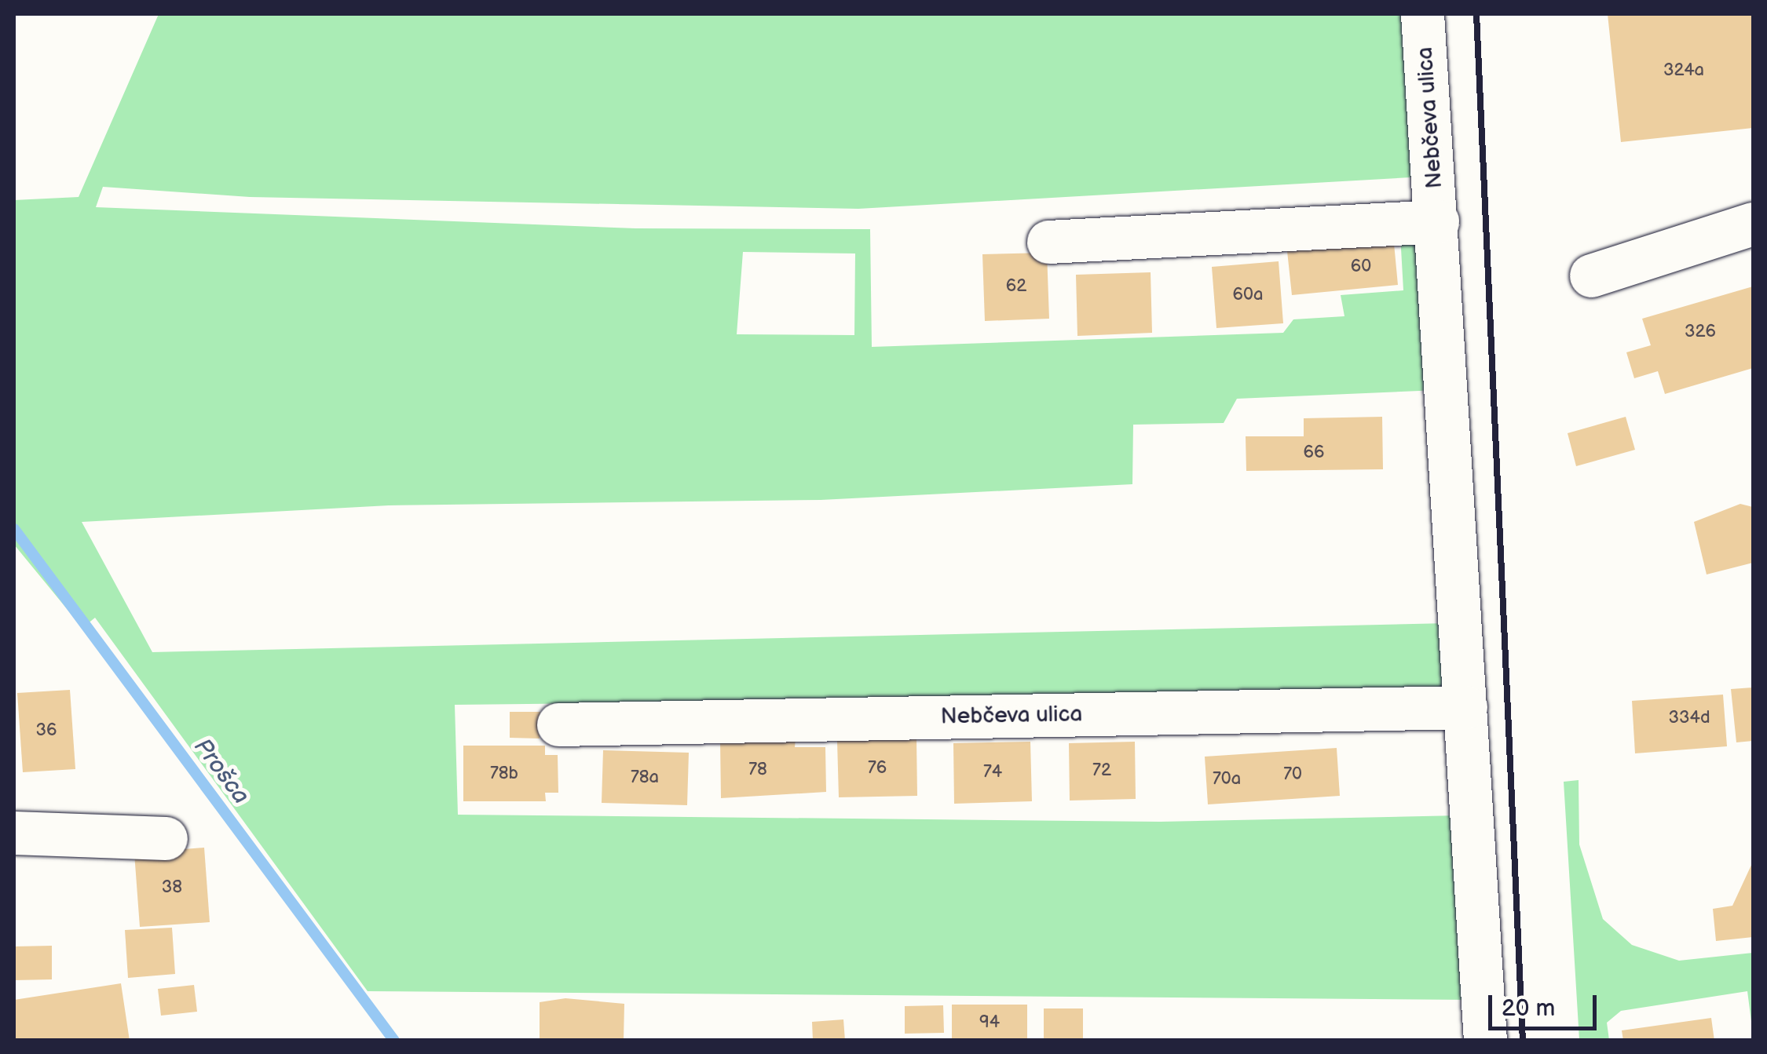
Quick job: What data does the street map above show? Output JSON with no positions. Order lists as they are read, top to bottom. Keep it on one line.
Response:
{"streets":{"street":["Nebčeva ulica"]},"water":["Prošca"],"house_numbers":["324a","60","62","60a","326","66","334d","36","76","78","72","74","78b","70","78a","70a","38","94"],"scale_bar":"20 m"}
